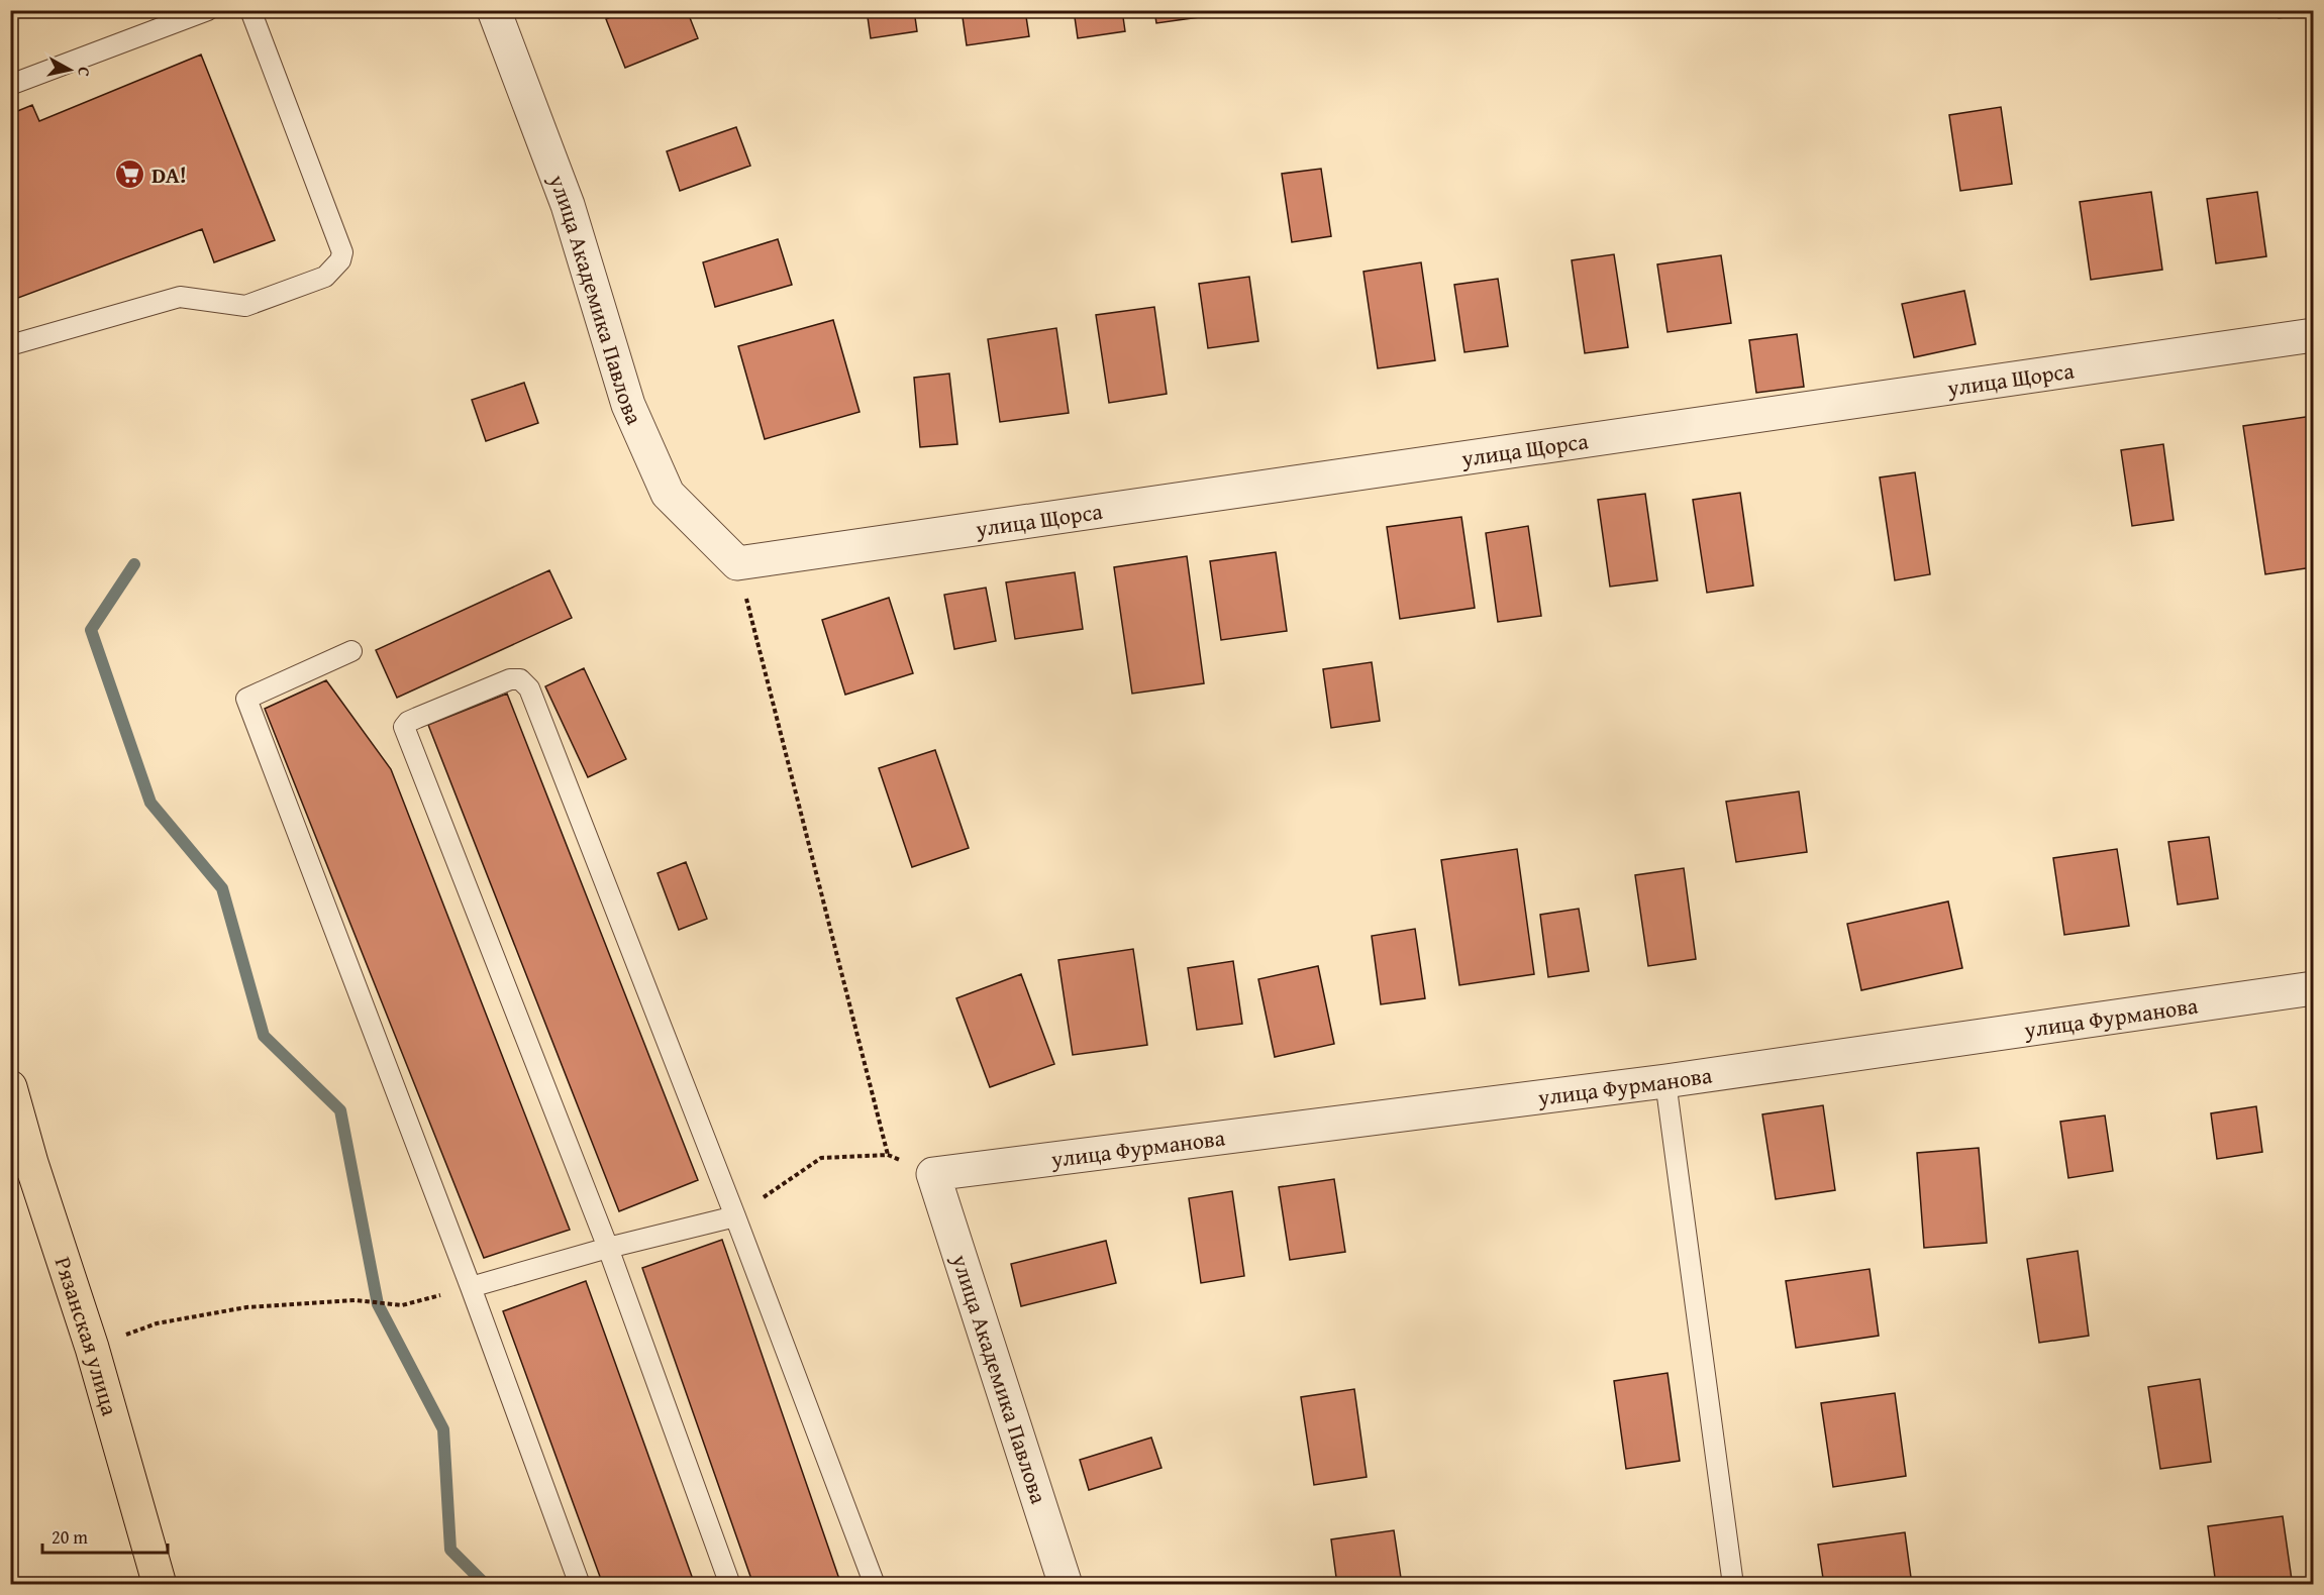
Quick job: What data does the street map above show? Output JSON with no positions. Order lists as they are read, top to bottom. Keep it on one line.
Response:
{"streets":{"main road":["Рязанская улица"],"street":["улица Академика Павлова","улица Щорса","улица Фурманова"]},"crossings":[["улица Академика Павлова","улица Щорса"],["улица Академика Павлова","улица Фурманова"]],"places":{"supermarket":["DA!"]},"scale_bar":"20 m","north":"right"}
